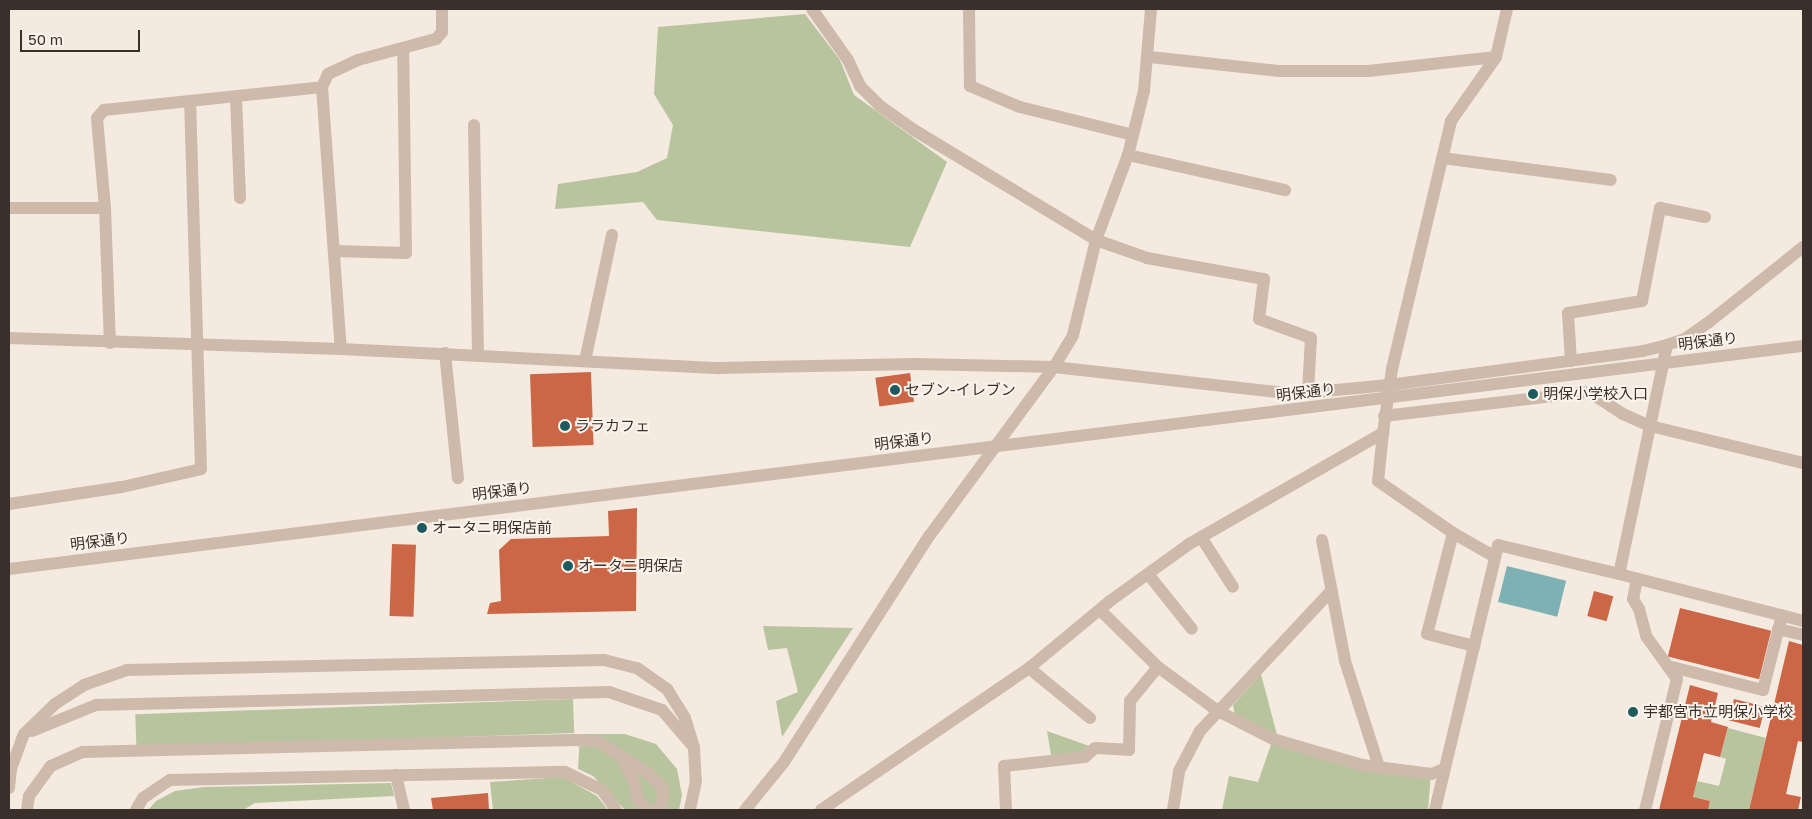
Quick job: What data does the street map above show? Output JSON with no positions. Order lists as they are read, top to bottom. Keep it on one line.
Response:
{"streets":{"street":["明保通り"]},"places":["セブン-イレブン","明保小学校入口","ララカフェ","オータニ明保店前","オータニ明保店","宇都宮市立明保小学校"],"scale_bar":"50 m"}
